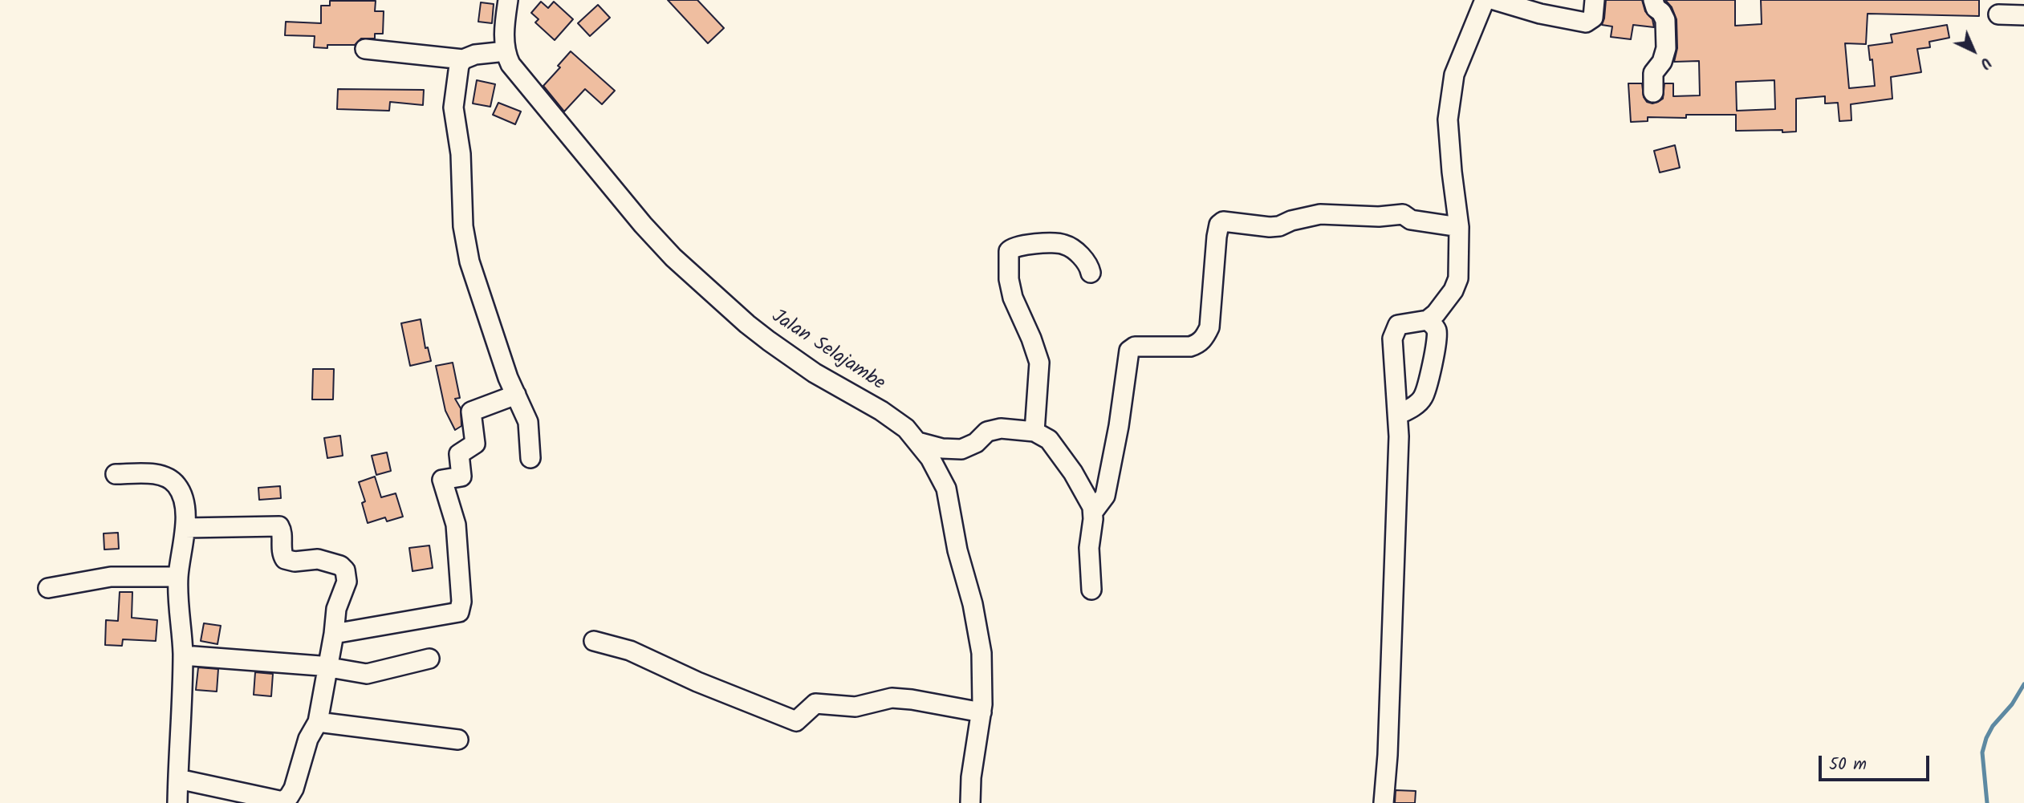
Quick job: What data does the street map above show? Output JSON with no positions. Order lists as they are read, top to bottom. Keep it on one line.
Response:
{"streets":{"street":["Jalan Selajambe"]},"scale_bar":"50 m","north":"bottom right"}
